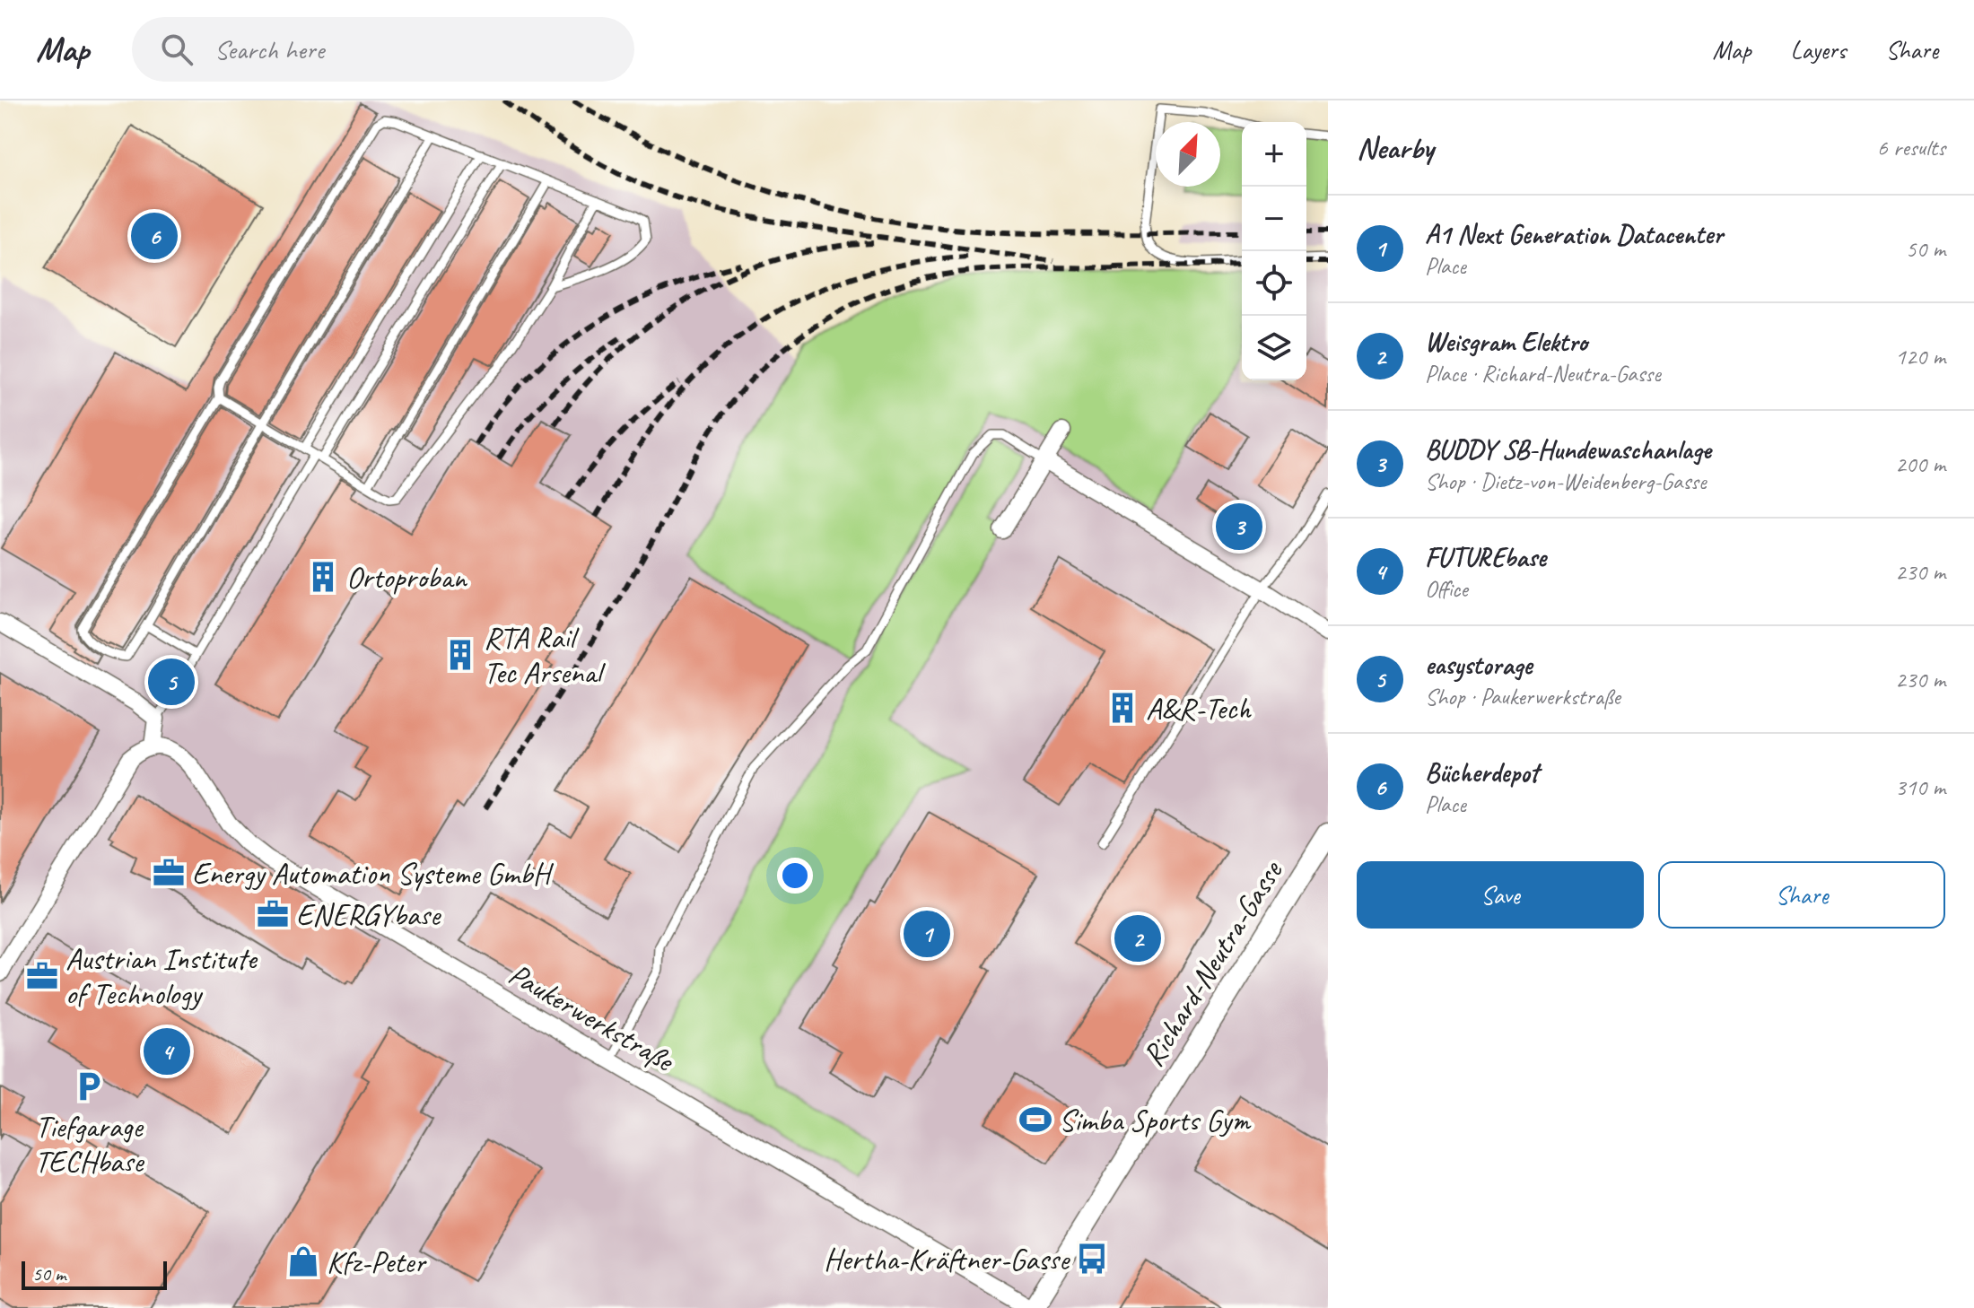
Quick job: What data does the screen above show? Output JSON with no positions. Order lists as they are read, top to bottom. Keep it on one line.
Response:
{"streets":{"street":["Richard-Neutra-Gasse","Paukerwerkstraße"]},"crossings":[["Richard-Neutra-Gasse","Paukerwerkstraße"]],"places":{"building":["Ortoproban","RTA Rail Tec Arsenal","A&R-Tech"],"office":["Energy Automation Systeme GmbH","ENERGYbase","Austrian Institute of Technology"],"parking":["Tiefgarage TECHbase"],"sports":["Simba Sports Gym"],"bus stop":["Hertha-Kräftner-Gasse"],"shop":["Kfz-Peter"]},"scale_bar":"50 m","north":"top right","page":{"header":"Map","search":"Search here","nav":["Map","Layers","Share"],"heading":["Nearby","6 results"],"map_buttons":["+","−"],"list":[{"mark":"1","name":"A1 Next Generation Datacenter","note":"Place","value":"50 m"},{"mark":"2","name":"Weisgram Elektro","note":"Place · Richard-Neutra-Gasse","value":"120 m"},{"mark":"3","name":"BUDDY SB-Hundewaschanlage","note":"Shop · Dietz-von-Weidenberg-Gasse","value":"200 m"},{"mark":"4","name":"FUTUREbase","note":"Office","value":"230 m"},{"mark":"5","name":"easystorage","note":"Shop · Paukerwerkstraße","value":"230 m"},{"mark":"6","name":"Bücherdepot","note":"Place","value":"310 m"}],"pins":["6","3","5","1","2","4"],"buttons":["Save","Share"],"scale":"50 m"}}
